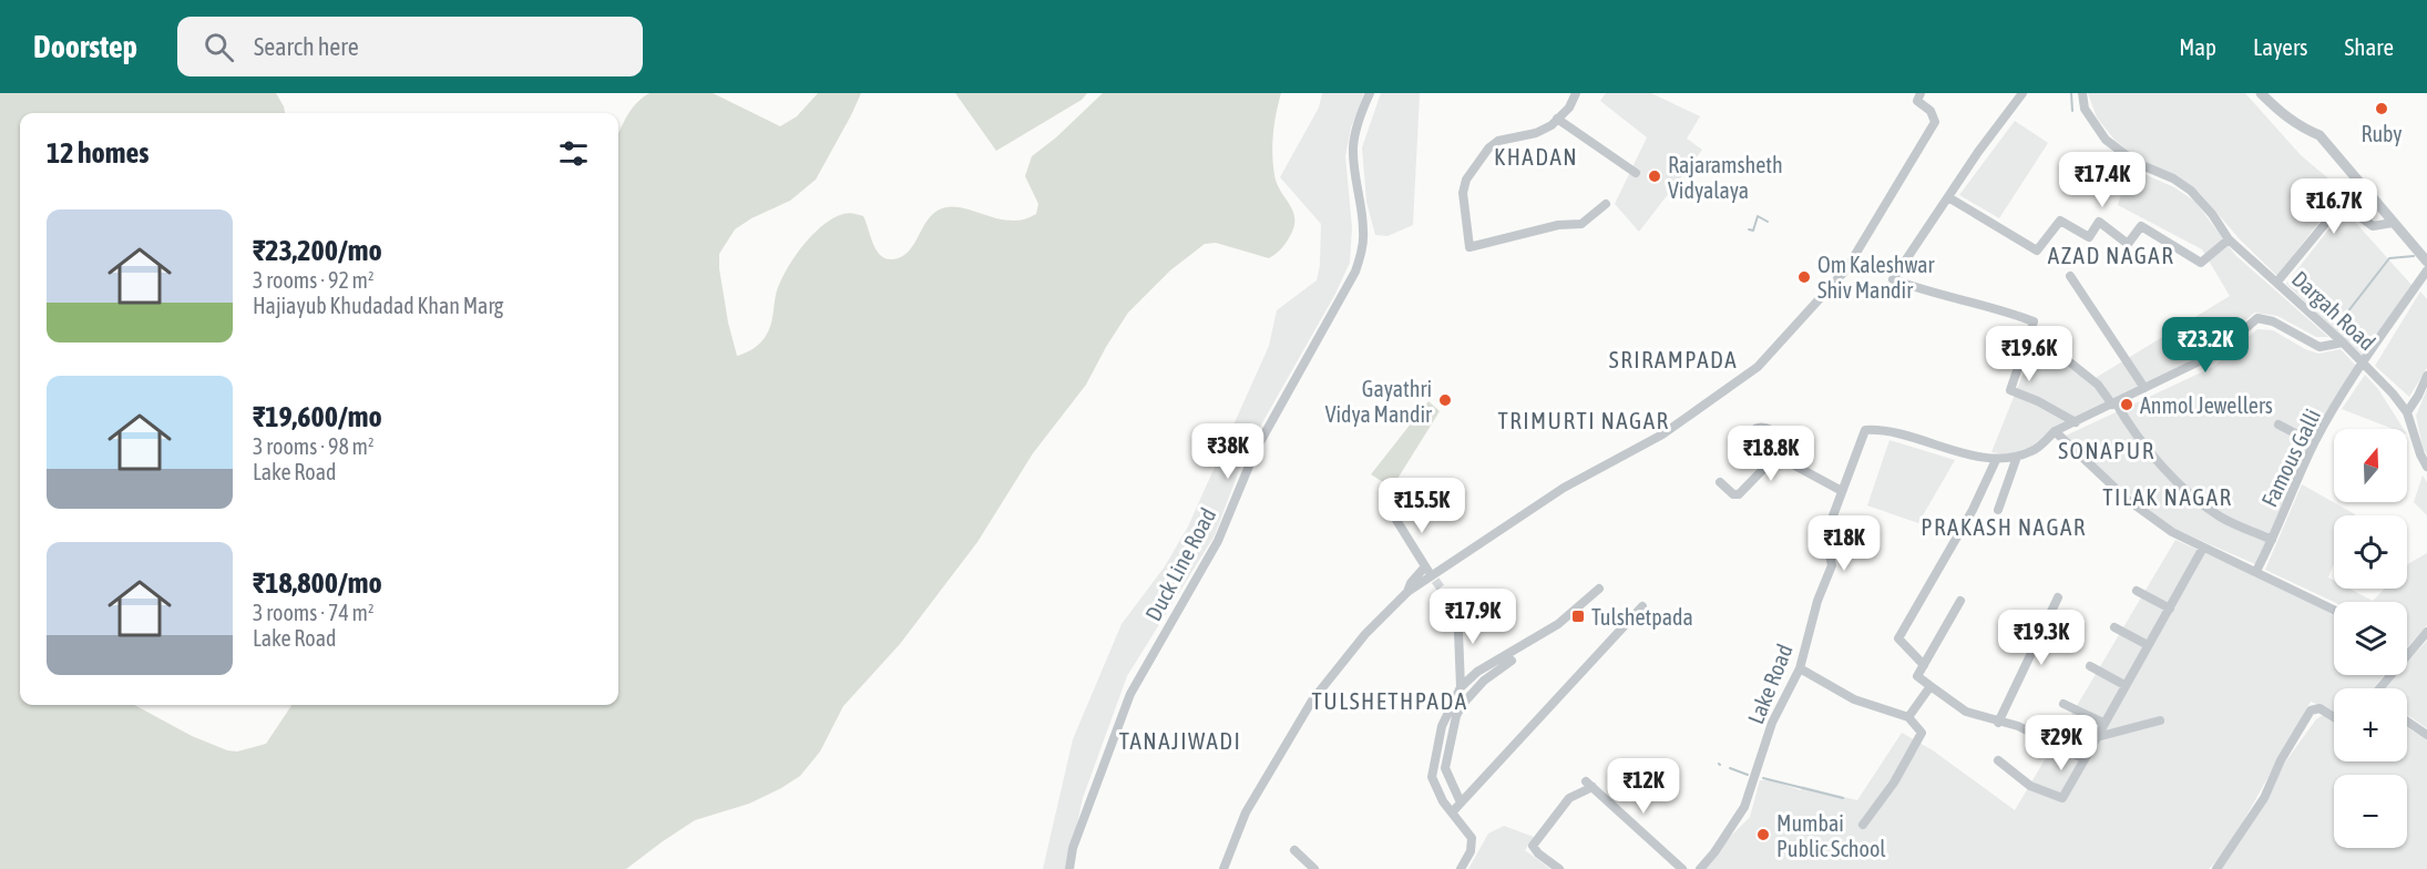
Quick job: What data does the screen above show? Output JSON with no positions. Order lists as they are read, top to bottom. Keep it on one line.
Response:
{"streets":{"street":["Dargah Road","Famous Galli","Duck Line Road","Lake Road"]},"crossings":[["Dargah Road","Famous Galli"],["Dargah Road","Lake Road"]],"districts":["KHADAN","AZAD NAGAR","SRIRAMPADA","TRIMURTI NAGAR","SONAPUR","TILAK NAGAR","PRAKASH NAGAR","TULSHETHPADA","TANAJIWADI"],"places":{"other":["Ruby","Rajaramsheth Vidyalaya","Om Kaleshwar Shiv Mandir","Gayathri Vidya Mandir","Anmol Jewellers","Mumbai Public School"],"transit":["Tulshetpada"]},"north":"top","page":{"header":"Doorstep","search":"Search here","nav":["Map","Layers","Share"],"heading":"12 homes","price":["₹17.4K","₹16.7K","₹23.2K","₹19.6K","₹38K","₹18.8K","₹15.5K","₹18K","₹17.9K","₹19.3K","₹29K","₹12K"],"list":[{"name":"₹23,200/mo","note":"3 rooms · 92 m² · Hajiayub Khudadad Khan Marg"},{"name":"₹19,600/mo","note":"3 rooms · 98 m² · Lake Road"},{"name":"₹18,800/mo","note":"3 rooms · 74 m² · Lake Road"}],"map_buttons":["+","−"]}}
